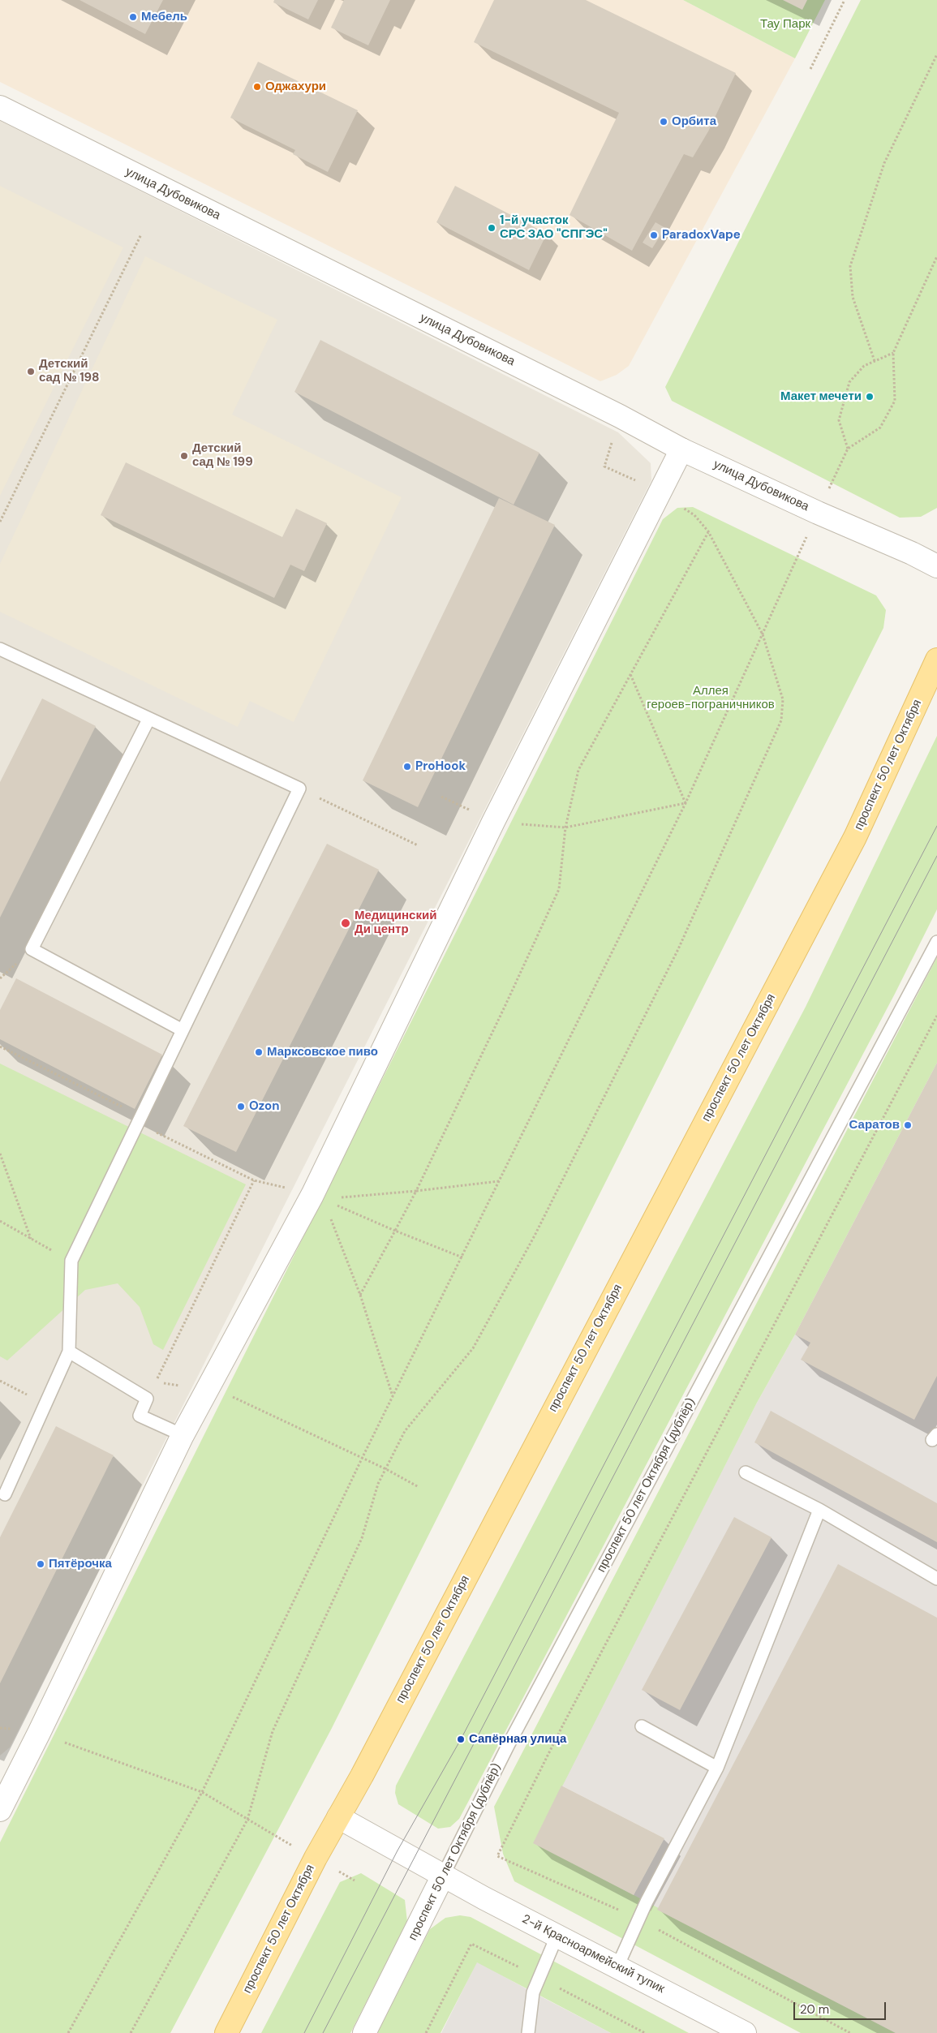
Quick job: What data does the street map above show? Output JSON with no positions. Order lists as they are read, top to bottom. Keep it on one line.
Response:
{"streets":{"main road":["проспект 50 лет Октября"],"street":["улица Дубовикова","проспект 50 лет Октября (дублёр)","2-й Красноармейский тупик"]},"crossings":[["проспект 50 лет Октября","2-й Красноармейский тупик"],["проспект 50 лет Октября (дублёр)","2-й Красноармейский тупик"]],"parks":["Тау Парк","Аллея героев-пограничников"],"places":["Мебель","Оджахури","Орбита","1-й участок СРС ЗАО \"СПГЭС\"","ParadoxVape","Детский сад № 198","Макет мечети","Детский сад № 199","ProHook","Медицинский Ди центр","Марксовское пиво","Ozon","Саратов","Пятёрочка","Сапёрная улица"],"scale_bar":"20 m"}
